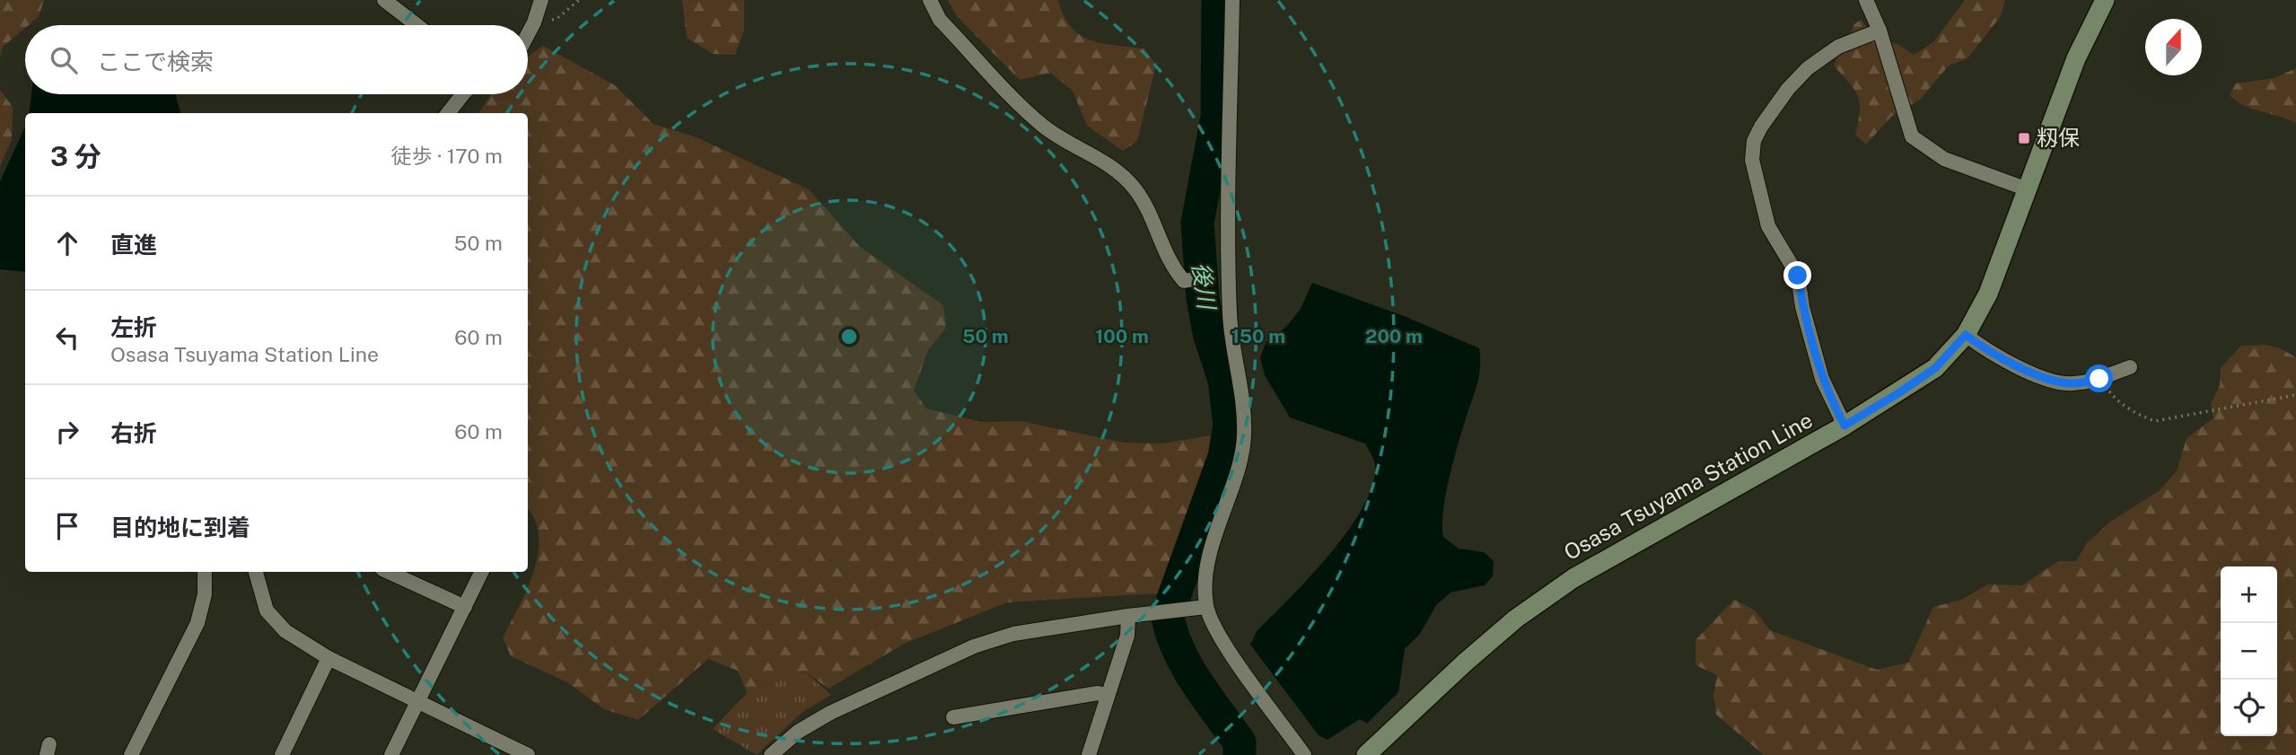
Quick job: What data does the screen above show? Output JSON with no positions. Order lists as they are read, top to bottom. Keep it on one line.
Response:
{"streets":{"main road":["Osasa Tsuyama Station Line"]},"water":["後川"],"places":{"transit":["籾保"]},"north":"top","page":{"search":"ここで検索","heading":["3 分","徒歩 · 170 m"],"list":[["直進","50 m"],["左折","Osasa Tsuyama Station Line","60 m"],["右折","60 m"],"目的地に到着"],"map_buttons":["+","−"]},"rings":["50 m","100 m","150 m","200 m"]}
